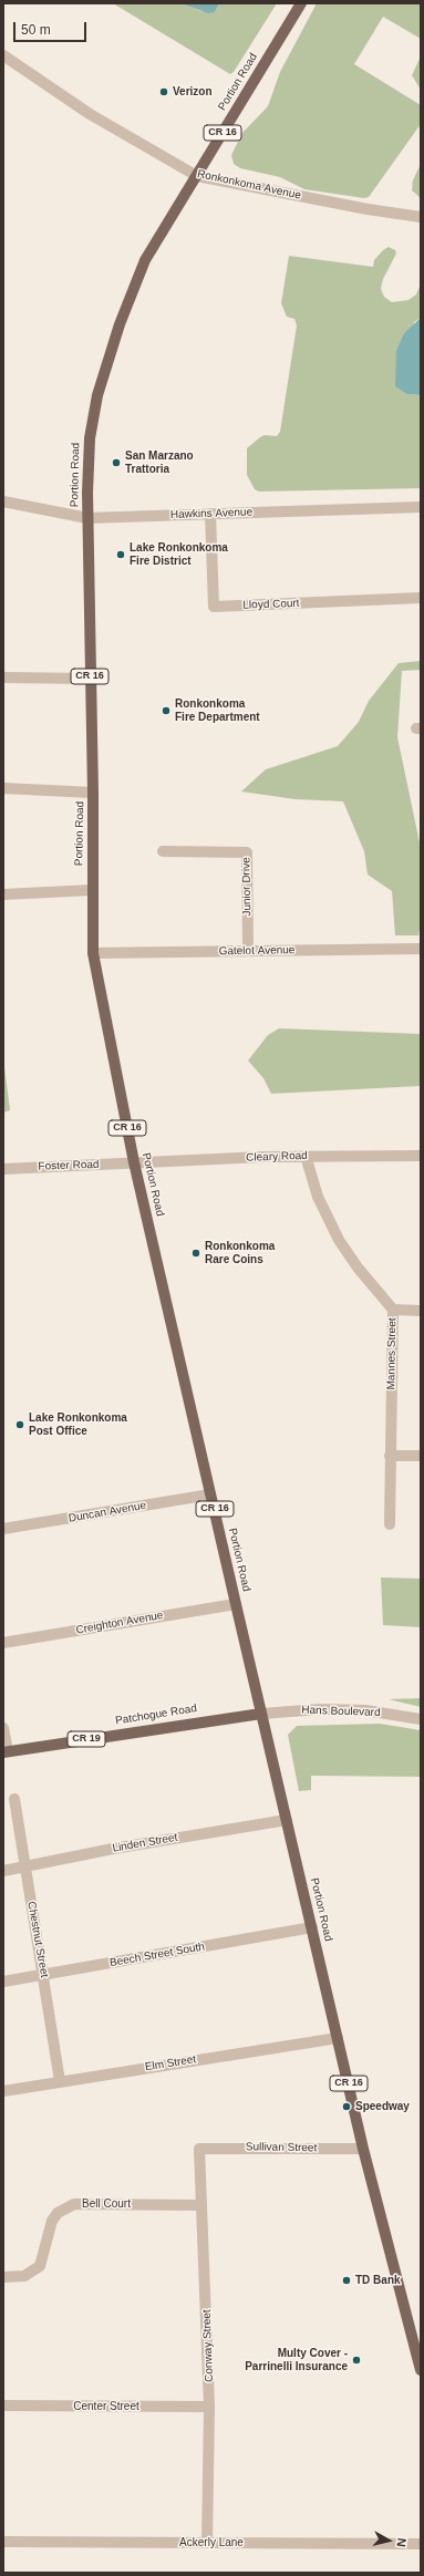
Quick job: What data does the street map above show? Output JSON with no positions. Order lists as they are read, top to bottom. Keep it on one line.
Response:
{"streets":{"main road":["Portion Road","CR 16","Patchogue Road","CR 19"],"street":["Ronkonkoma Avenue","Hawkins Avenue","Lloyd Court","Junior Drive","Gatelot Avenue","Cleary Road","Foster Road","Mannes Street","Duncan Avenue","Creighton Avenue","Hans Boulevard","Linden Street","Chestnut Street","Beech Street South","Elm Street","Sullivan Street","Bell Court","Conway Street","Center Street","Ackerly Lane"]},"crossings":[["Portion Road","Ronkonkoma Avenue"],["Portion Road","Hawkins Avenue"],["Portion Road","Gatelot Avenue"],["Portion Road","Cleary Road"],["Portion Road","Foster Road"],["Portion Road","Duncan Avenue"],["Portion Road","Creighton Avenue"],["Portion Road","Hans Boulevard"],["Portion Road","Patchogue Road"],["Portion Road","Linden Street"],["Portion Road","Beech Street South"],["Portion Road","Elm Street"],["Portion Road","Sullivan Street"],["Hawkins Avenue","Lloyd Court"],["Junior Drive","Gatelot Avenue"],["Cleary Road","Foster Road"],["Cleary Road","Mannes Street"],["Hans Boulevard","Patchogue Road"],["Linden Street","Chestnut Street"],["Chestnut Street","Beech Street South"],["Chestnut Street","Elm Street"],["Sullivan Street","Conway Street"],["Bell Court","Conway Street"],["Conway Street","Center Street"],["Conway Street","Ackerly Lane"]],"places":["Verizon","San Marzano Trattoria","Lake Ronkonkoma Fire District","Ronkonkoma Fire Department","Ronkonkoma Rare Coins","Lake Ronkonkoma Post Office","Speedway","TD Bank","Multy Cover - Parrinelli Insurance"],"scale_bar":"50 m","north":"right"}
